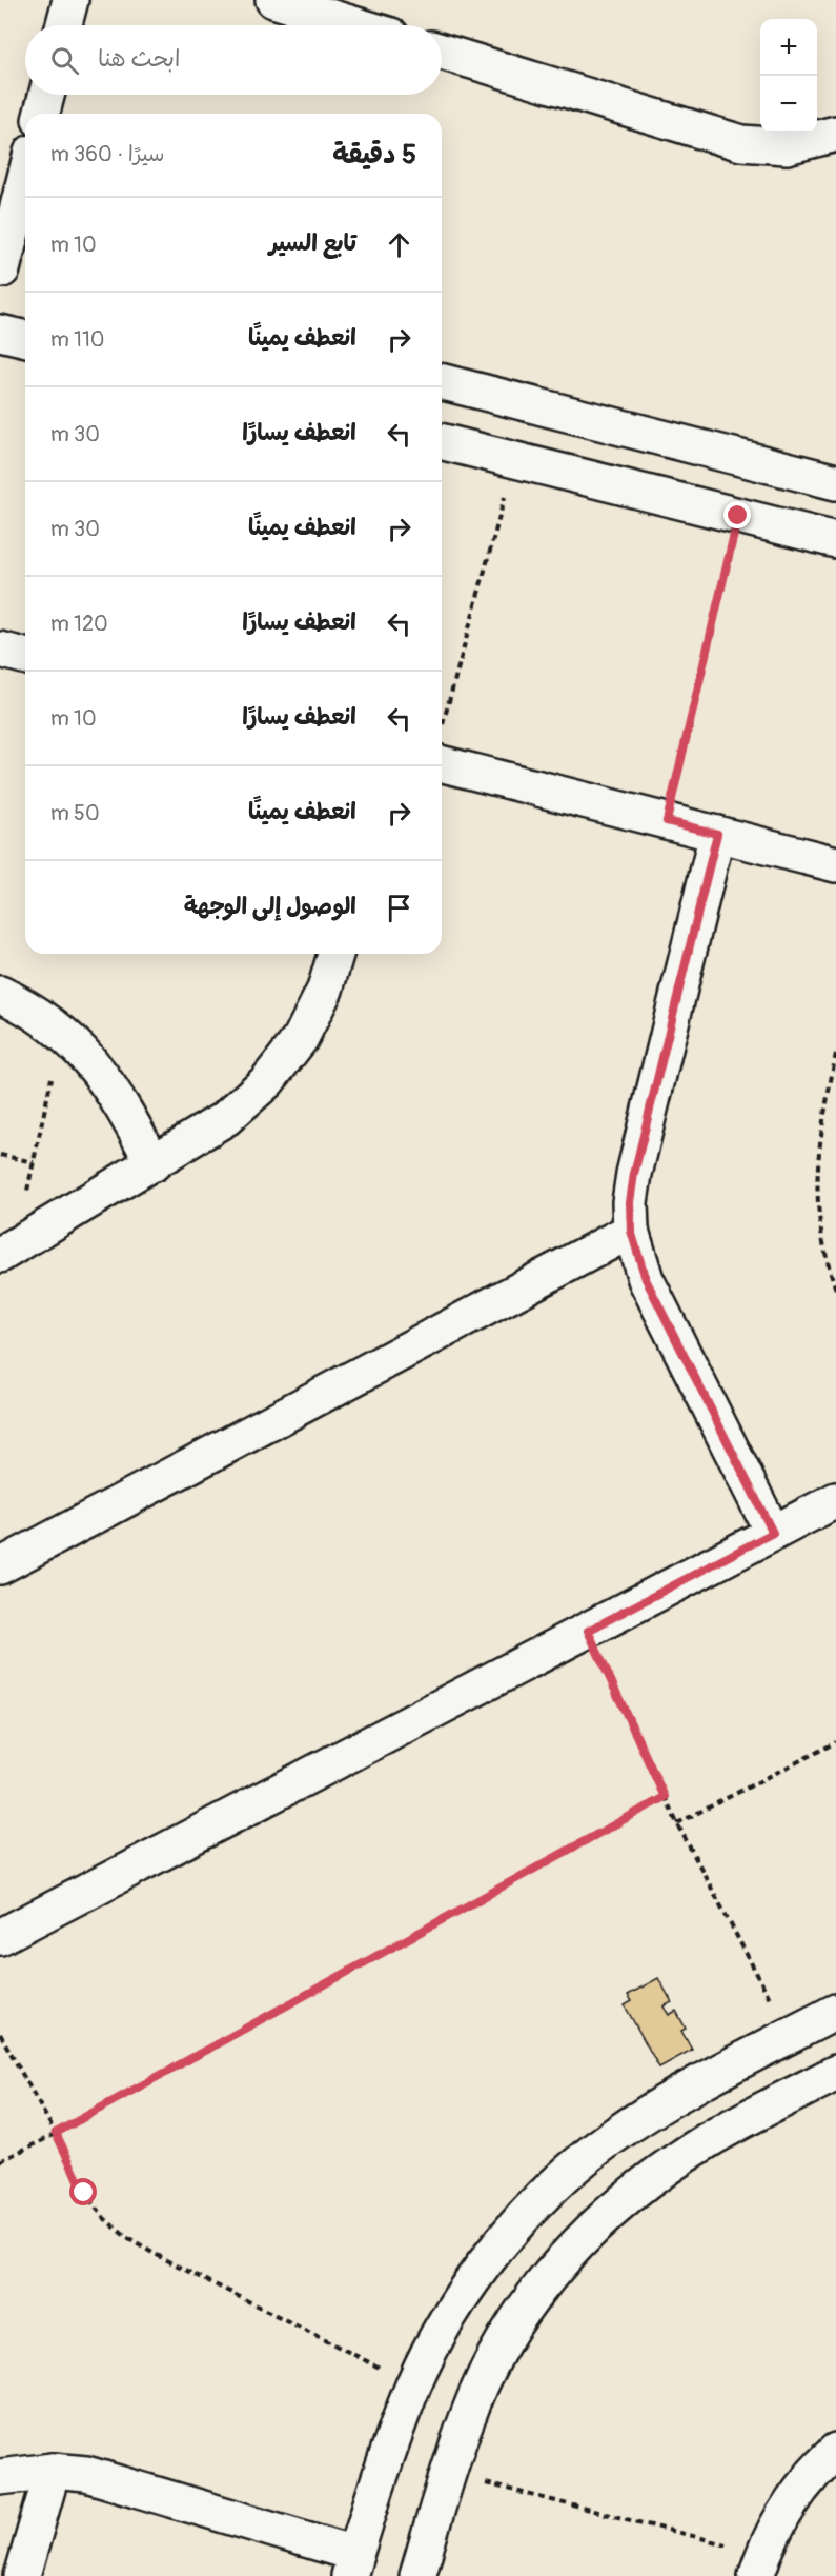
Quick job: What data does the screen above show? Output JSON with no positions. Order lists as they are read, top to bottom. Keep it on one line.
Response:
{"page":{"map_buttons":["+","−"],"search":"ابحث هنا","heading":["5 دقيقة","سيرًا · 360 m"],"list":[["تابع السير","10 m"],["انعطف يمينًا","110 m"],["انعطف يسارًا","30 m"],["انعطف يمينًا","30 m"],["انعطف يسارًا","120 m"],["انعطف يسارًا","10 m"],["انعطف يمينًا","50 m"],"الوصول إلى الوجهة"]}}
